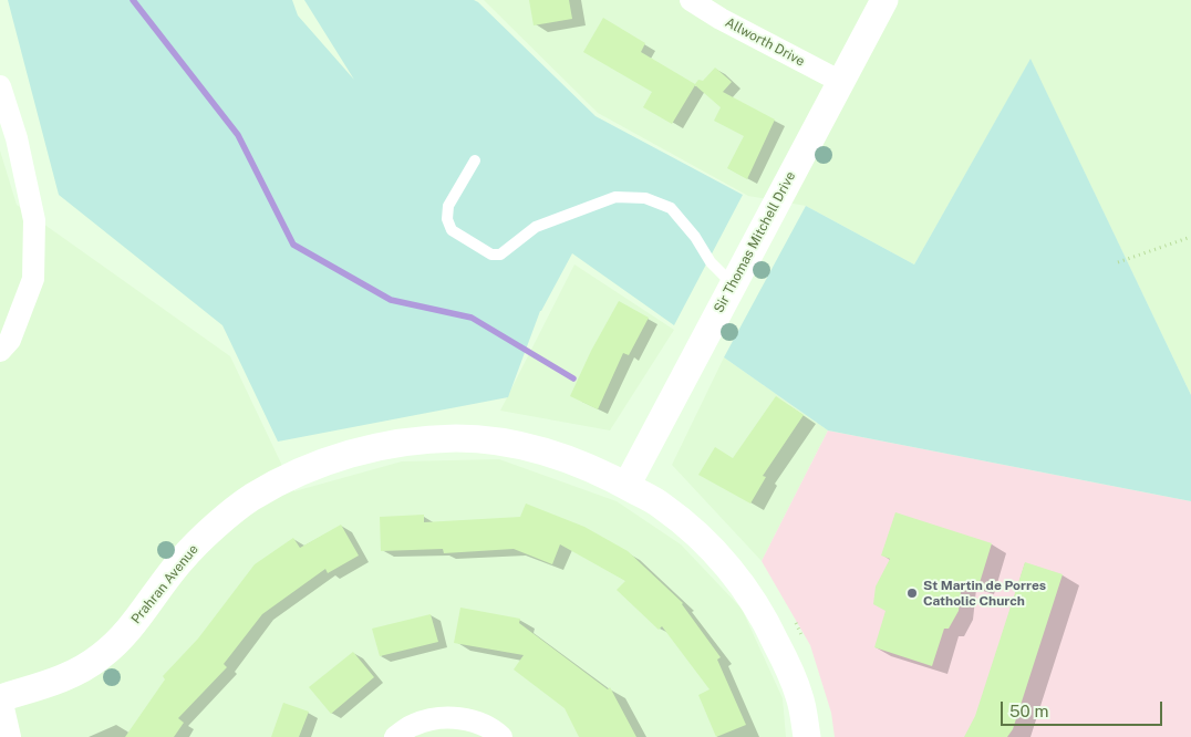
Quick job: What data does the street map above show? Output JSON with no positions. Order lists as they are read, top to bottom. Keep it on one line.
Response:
{"streets":{"street":["Allworth Drive","Sir Thomas Mitchell Drive","Prahran Avenue"]},"crossings":[["Allworth Drive","Sir Thomas Mitchell Drive"],["Sir Thomas Mitchell Drive","Prahran Avenue"]],"places":["St Martin de Porres Catholic Church"],"scale_bar":"50 m"}
